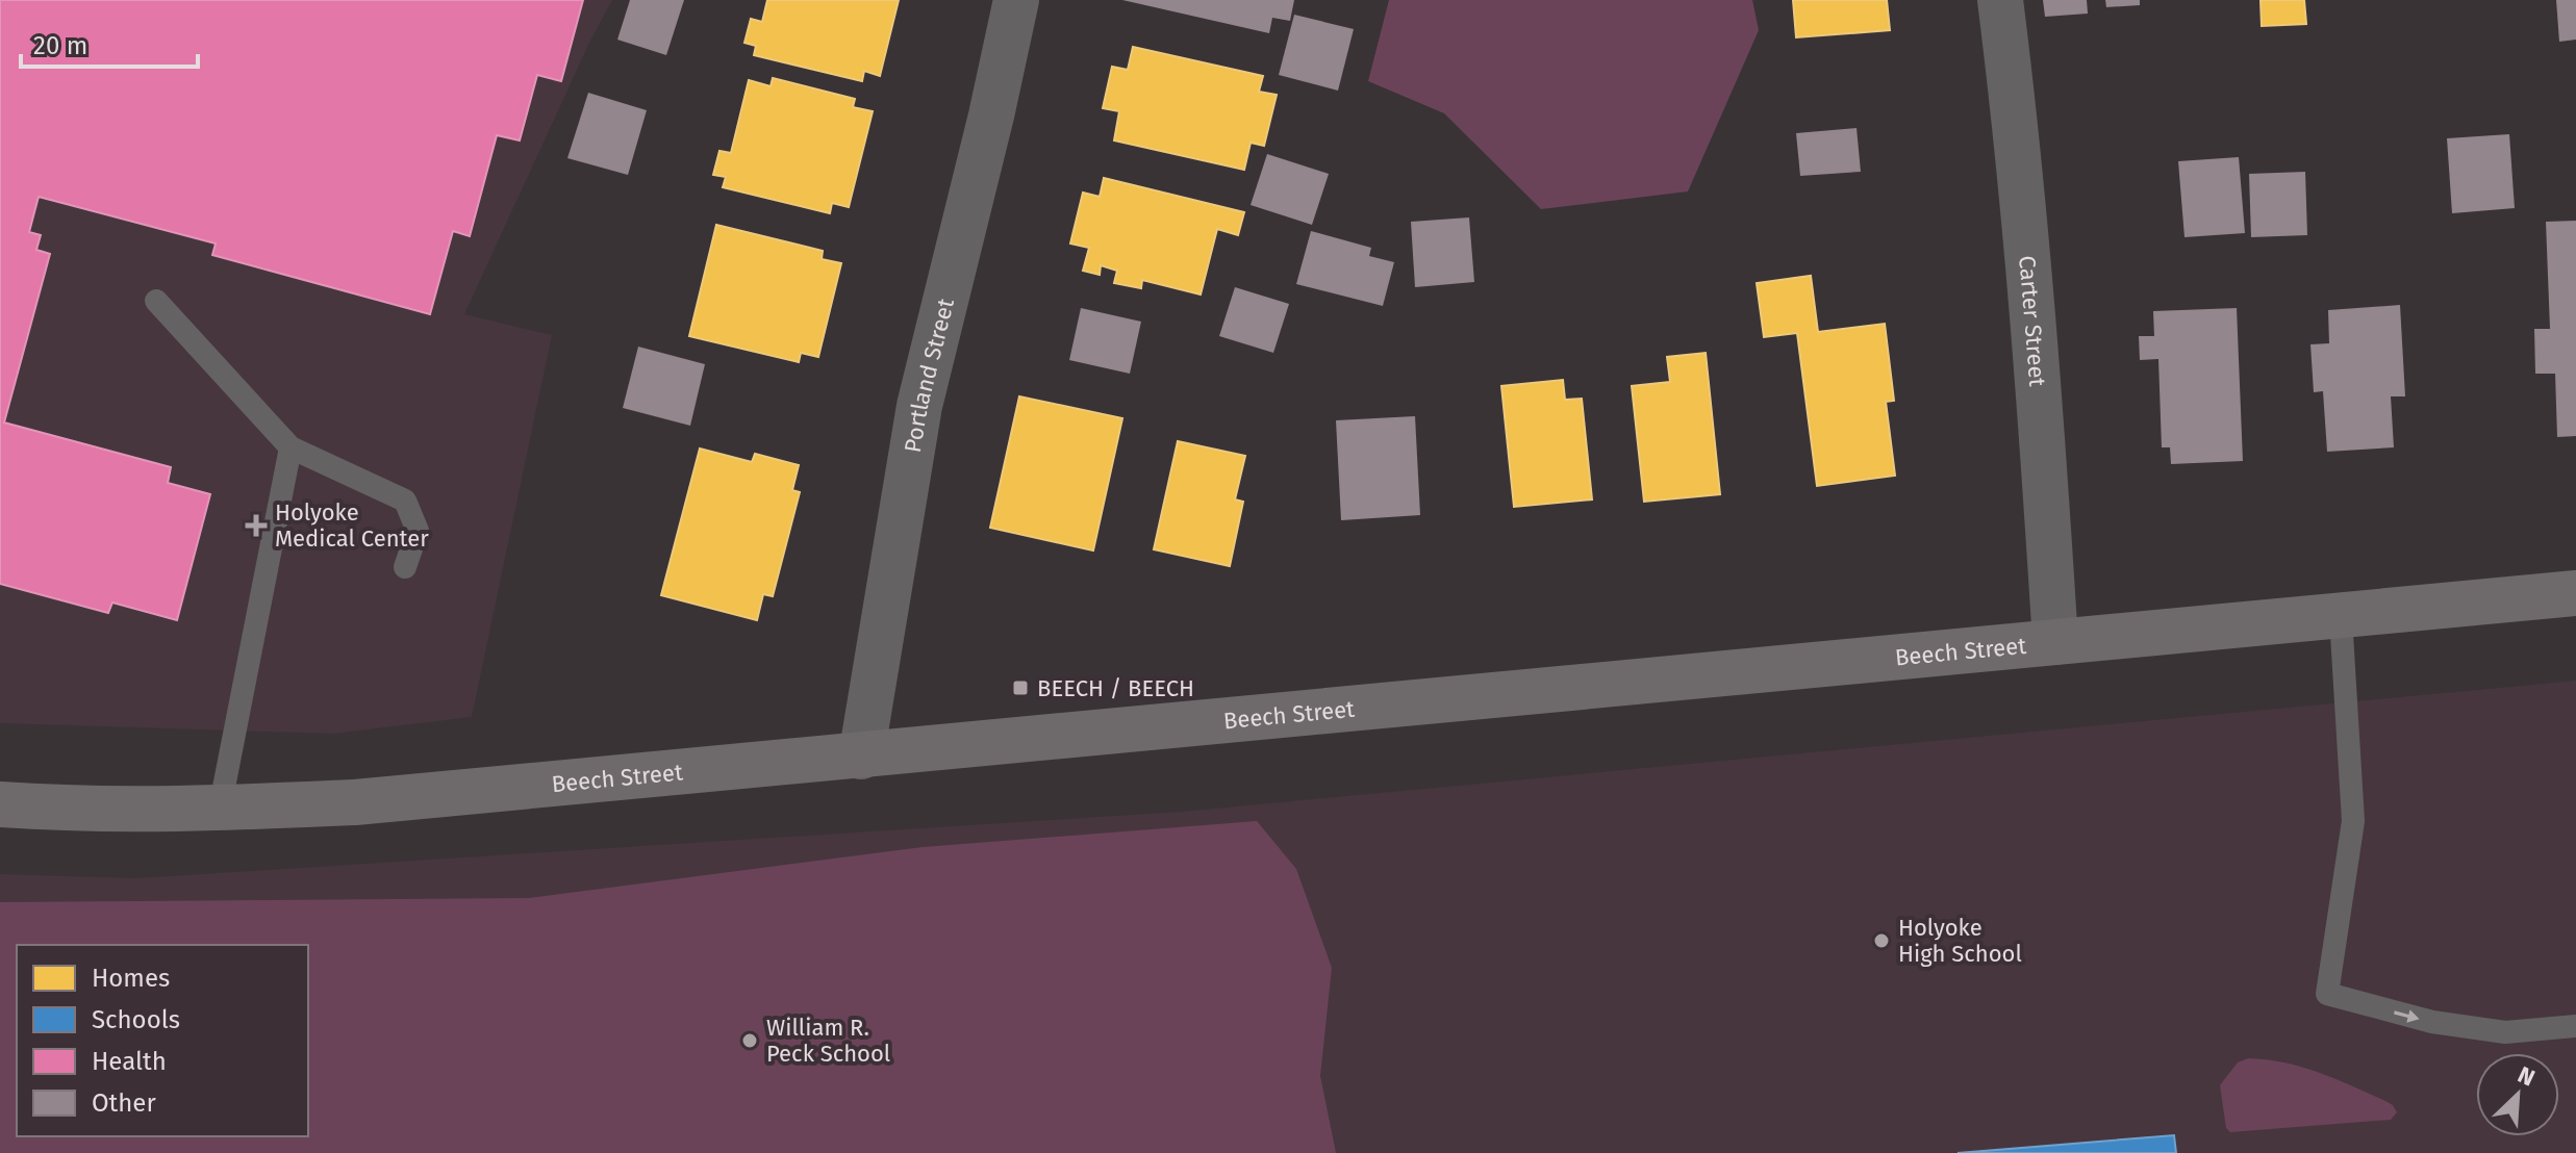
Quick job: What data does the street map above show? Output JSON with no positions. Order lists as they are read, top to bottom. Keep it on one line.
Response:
{"streets":{"main road":["Beech Street"],"street":["Carter Street","Portland Street"]},"crossings":[["Carter Street","Beech Street"],["Portland Street","Beech Street"]],"places":{"health":["Holyoke Medical Center"],"transit":["BEECH / BEECH"],"other":["Holyoke High School","William R. Peck School"]},"legend":["Homes","Schools","Health","Other"],"scale_bar":"20 m","north":"top right"}
